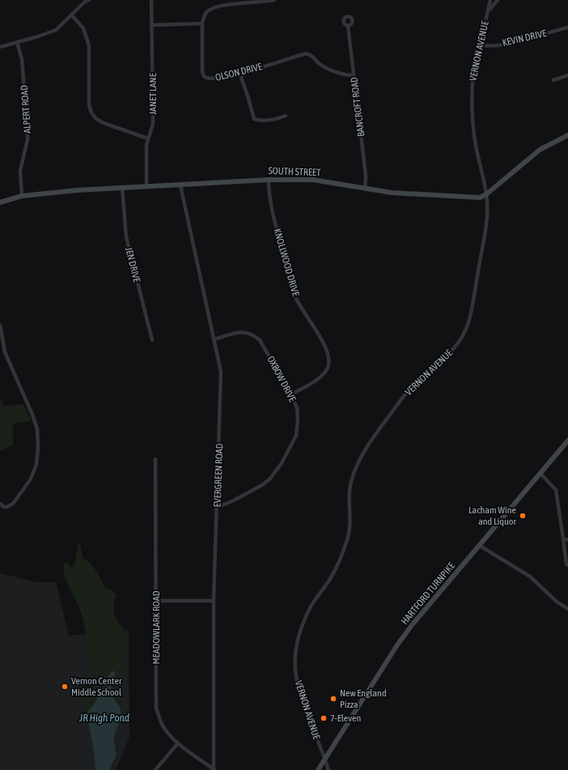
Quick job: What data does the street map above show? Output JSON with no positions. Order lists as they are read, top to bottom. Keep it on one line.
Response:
{"streets":{"street":["KEVIN DRIVE","VERNON AVENUE","OLSON DRIVE","JANET LANE","BANCROFT ROAD","ALPERT ROAD","SOUTH STREET","KNOLLWOOD DRIVE","JEN DRIVE","OXBOW DRIVE","EVERGREEN ROAD","HARTFORD TURNPIKE","MEADOWLARK ROAD"]},"crossings":[["KEVIN DRIVE","VERNON AVENUE"],["VERNON AVENUE","SOUTH STREET"],["VERNON AVENUE","HARTFORD TURNPIKE"],["OLSON DRIVE","BANCROFT ROAD"],["JANET LANE","SOUTH STREET"],["BANCROFT ROAD","SOUTH STREET"],["ALPERT ROAD","SOUTH STREET"],["SOUTH STREET","KNOLLWOOD DRIVE"],["SOUTH STREET","JEN DRIVE"],["SOUTH STREET","EVERGREEN ROAD"],["KNOLLWOOD DRIVE","OXBOW DRIVE"],["OXBOW DRIVE","EVERGREEN ROAD"],["EVERGREEN ROAD","MEADOWLARK ROAD"]],"water":["JR High Pond"],"places":["Lacham Wine and Liquor","Vernon Center Middle School","New England Pizza","7-Eleven"]}
